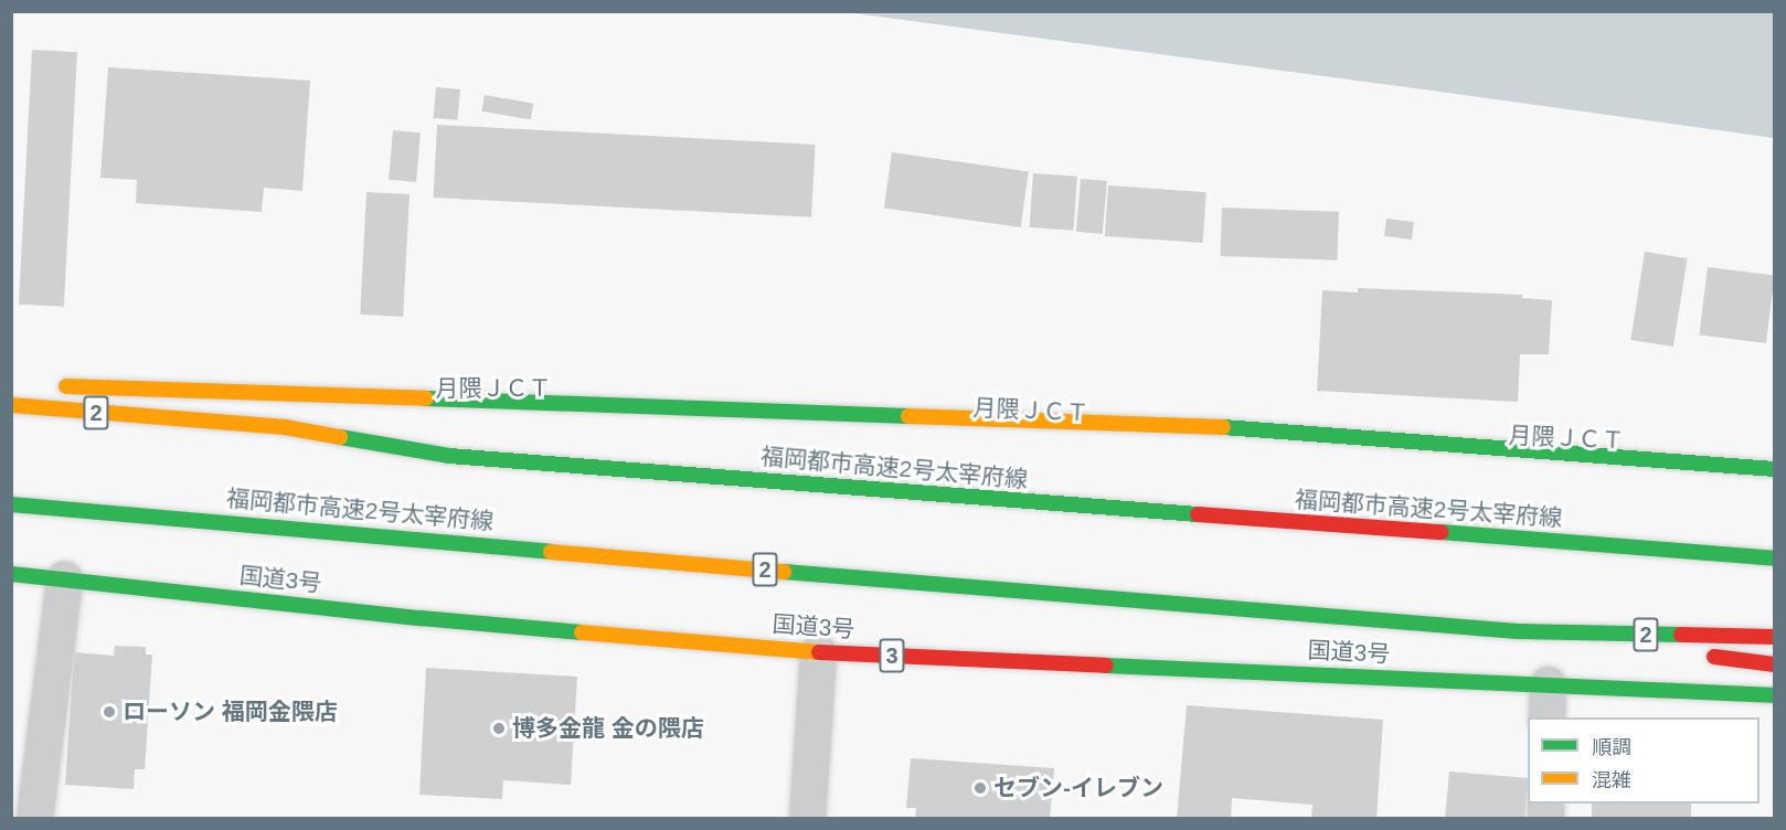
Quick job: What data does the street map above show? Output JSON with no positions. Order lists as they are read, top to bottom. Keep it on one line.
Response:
{"streets":{"highway":["月隈ＪＣＴ","2","福岡都市高速2号太宰府線","国道3号","3"]},"places":["ローソン 福岡金隈店","博多金龍 金の隈店","セブン-イレブン"],"legend":["順調","混雑"]}
